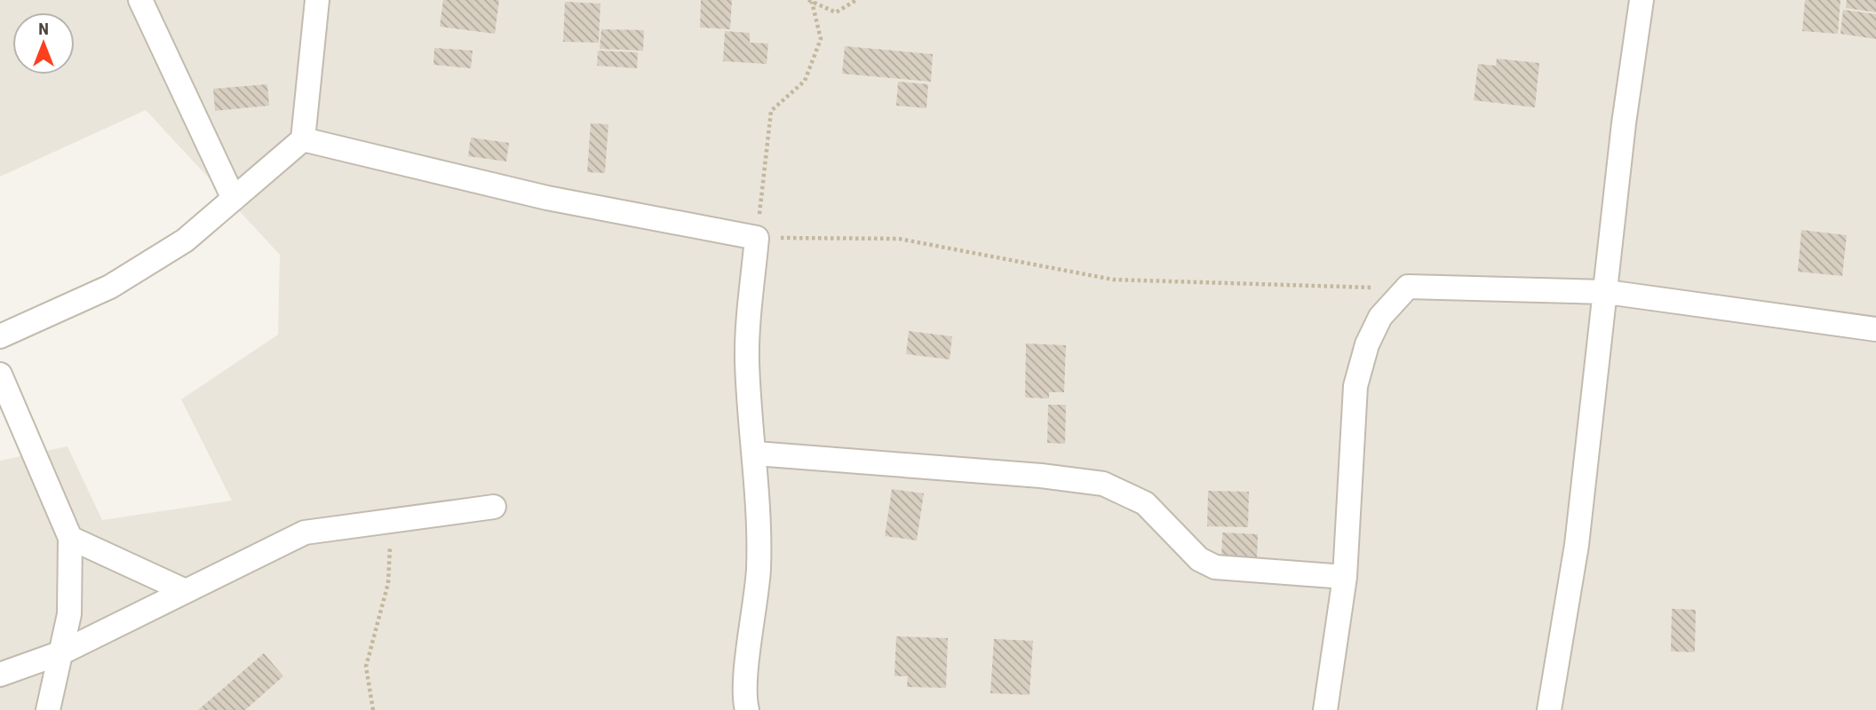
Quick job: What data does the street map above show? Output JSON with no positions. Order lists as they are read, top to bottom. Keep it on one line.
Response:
{"north":"top"}
